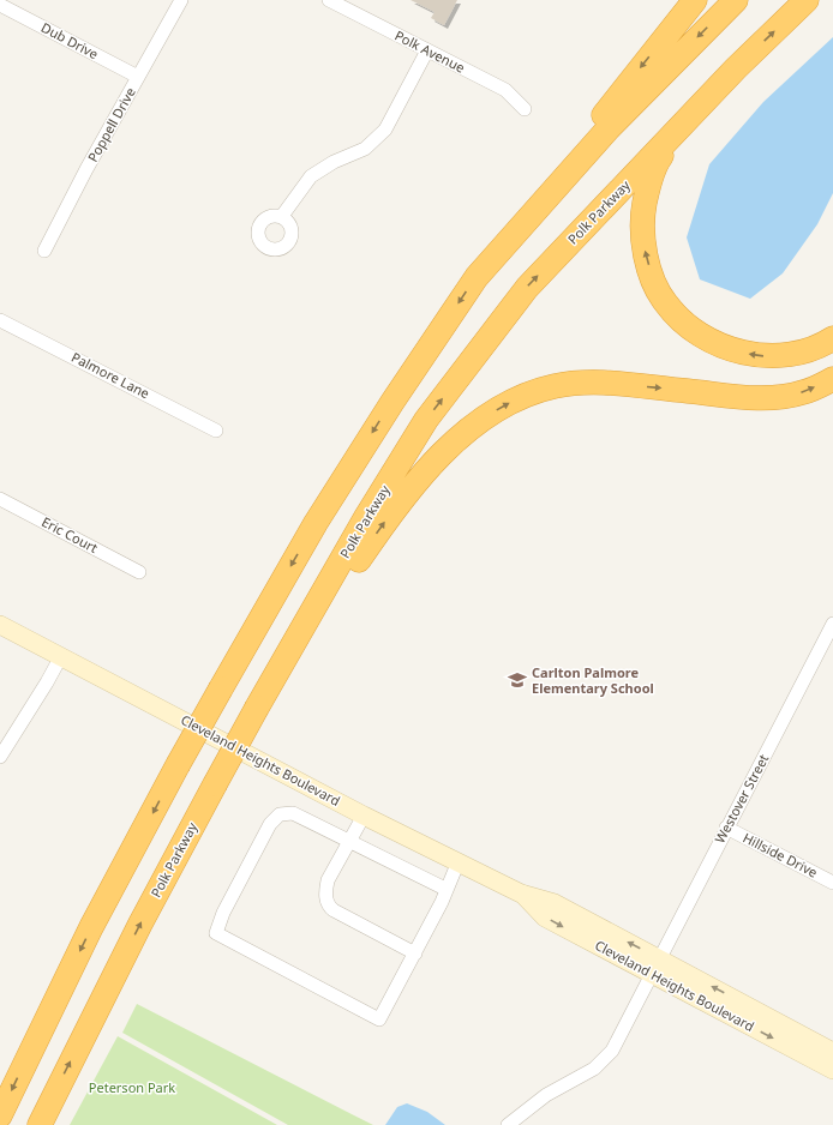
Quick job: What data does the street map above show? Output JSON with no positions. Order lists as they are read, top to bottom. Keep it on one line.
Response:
{"streets":{"highway":["Polk Parkway"],"street":["Dub Drive","Polk Avenue","Poppell Drive","Palmore Lane","Eric Court","Cleveland Heights Boulevard","Westover Street","Hillside Drive"]},"crossings":[["Dub Drive","Poppell Drive"],["Cleveland Heights Boulevard","Westover Street"],["Westover Street","Hillside Drive"]],"parks":["Peterson Park"],"places":{"school or university":["Carlton Palmore Elementary School"]}}
